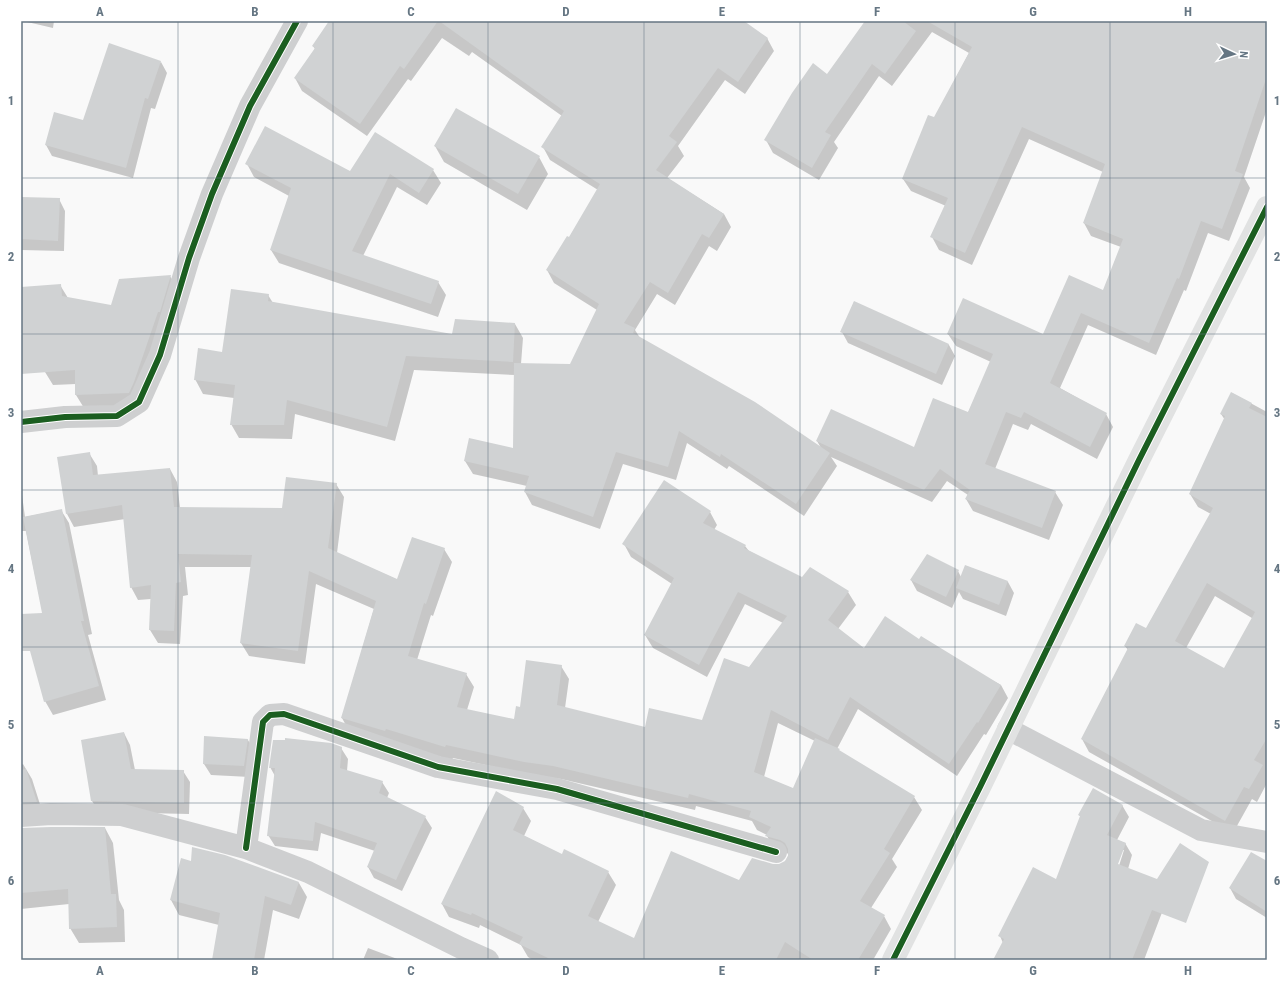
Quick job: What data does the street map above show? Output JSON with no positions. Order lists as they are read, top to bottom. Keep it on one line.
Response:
{"north":"right","grid":{"columns":["A","B","C","D","E","F","G","H"],"rows":["1","2","3","4","5","6"]}}
